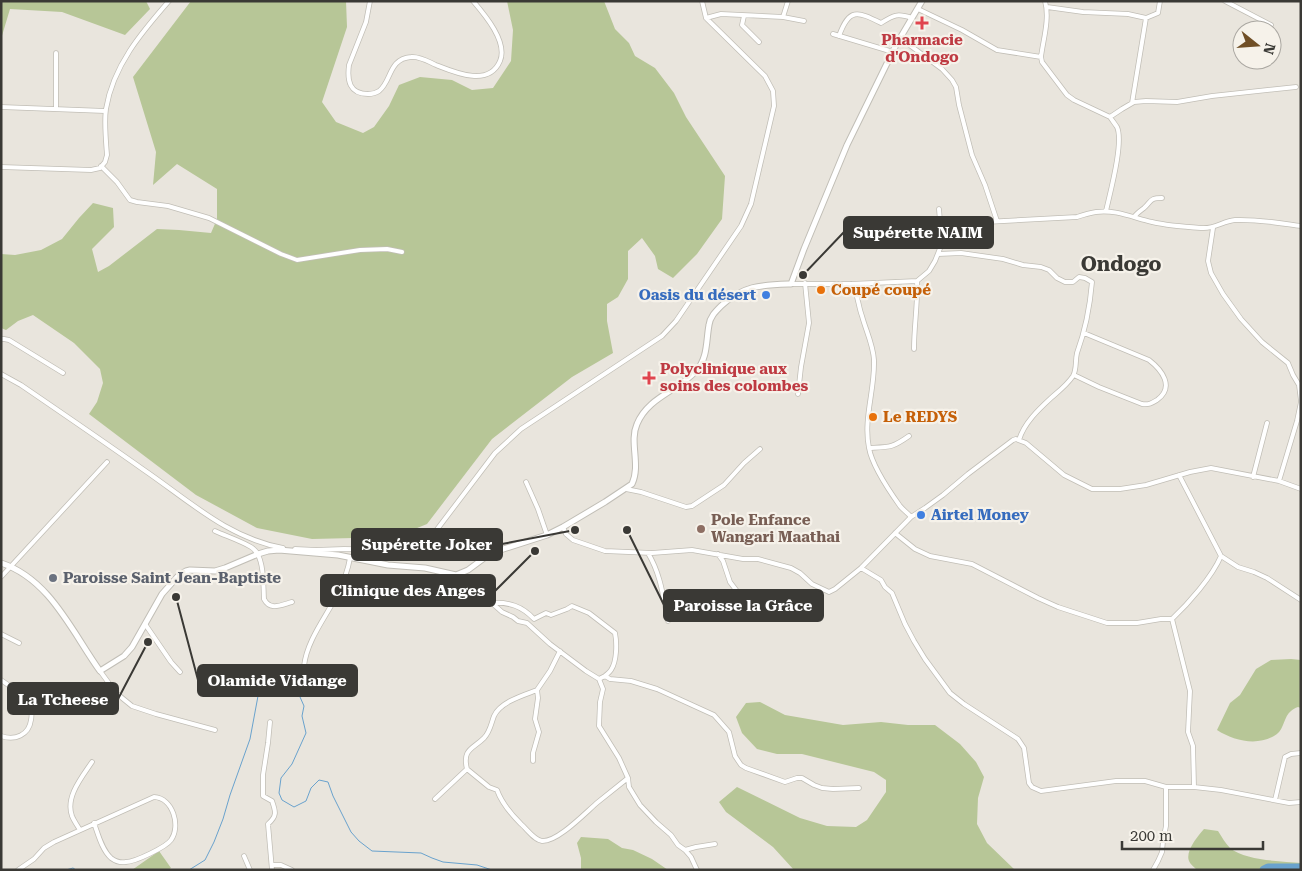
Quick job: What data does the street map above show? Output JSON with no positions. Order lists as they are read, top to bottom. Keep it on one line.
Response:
{"districts":["Ondogo"],"places":{"health":["Pharmacie d'Ondogo","Polyclinique aux soins des colombes"],"other":["Supérette NAIM","Coupé coupé","Oasis du désert","Le REDYS","Airtel Money","Pole Enfance Wangari Maathai","Supérette Joker","Paroisse la Grâce","Clinique des Anges","Paroisse Saint Jean-Baptiste","Olamide Vidange","La Tcheese"]},"scale_bar":"200 m","north":"right"}
